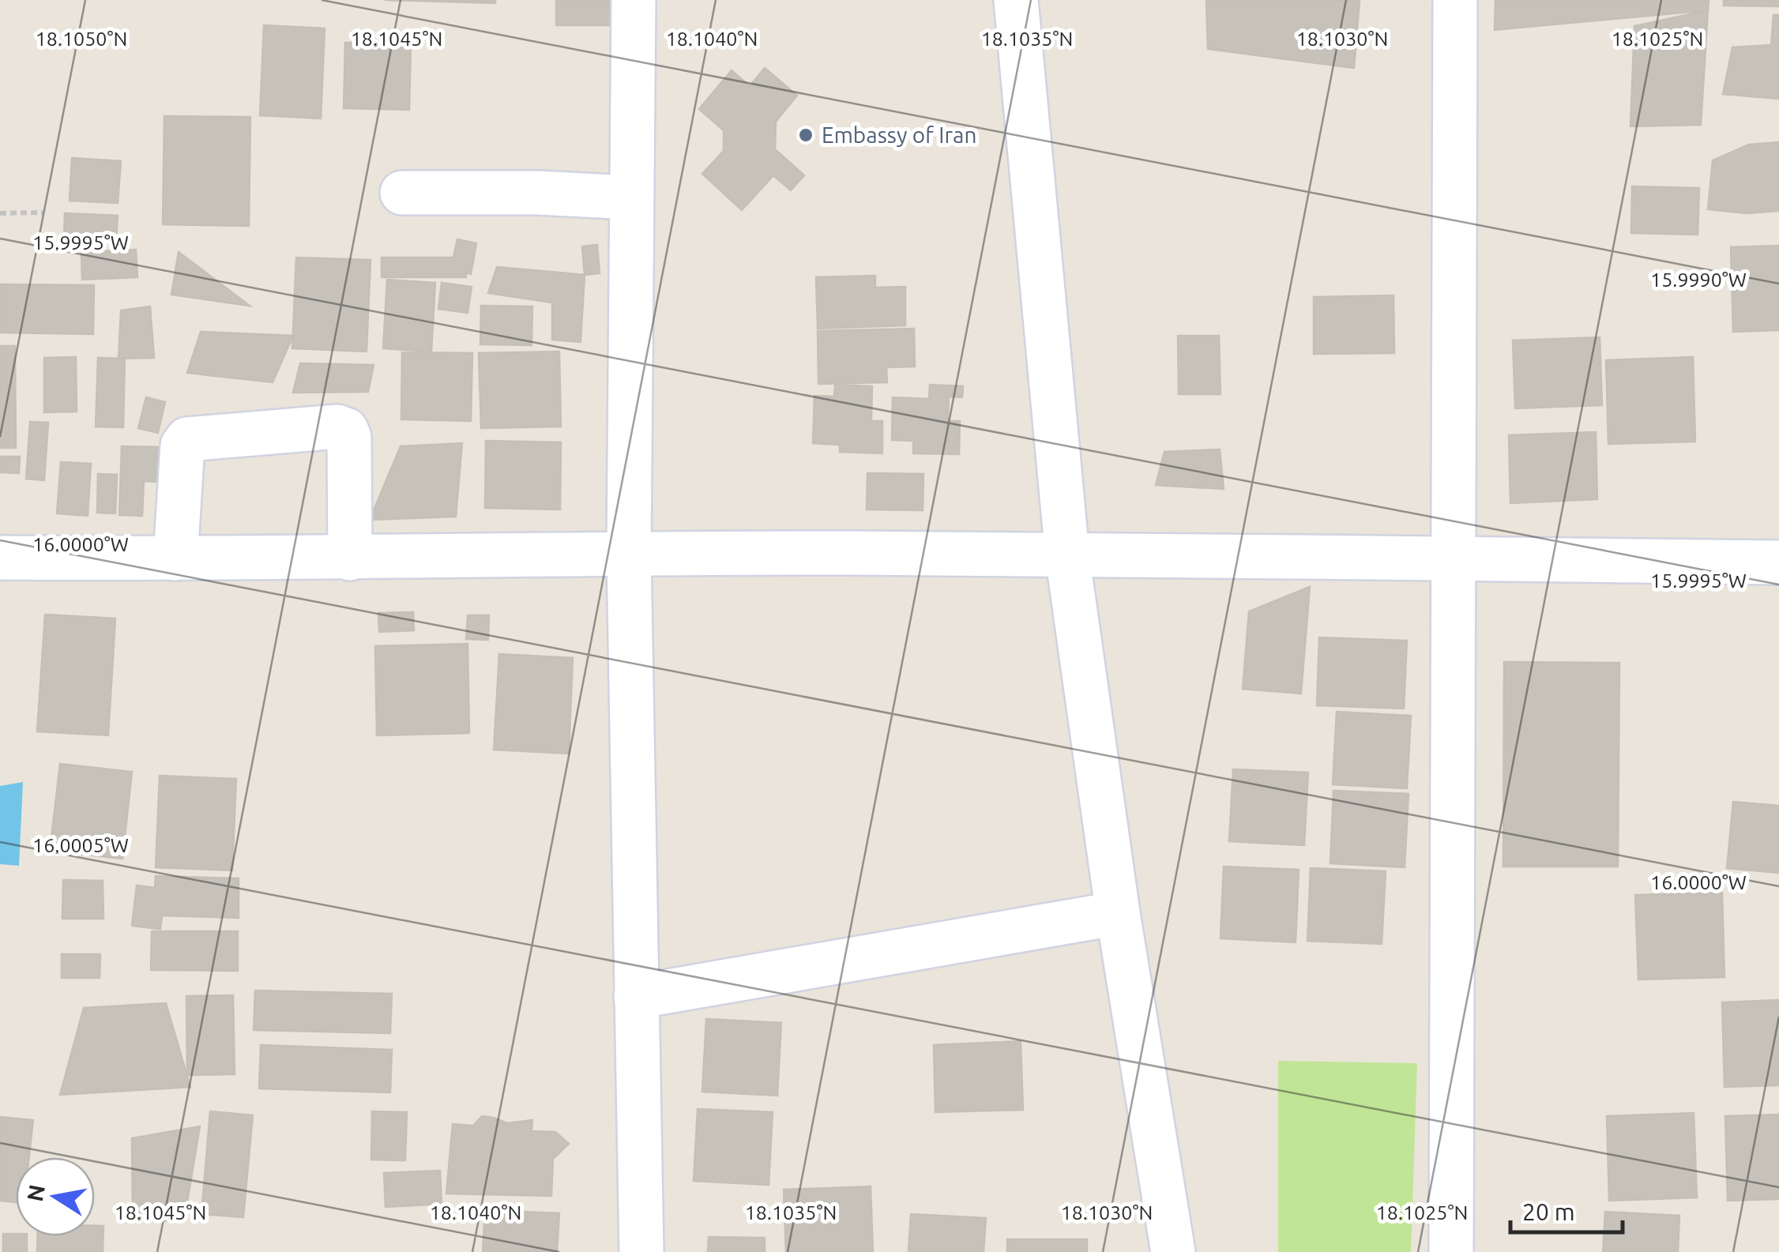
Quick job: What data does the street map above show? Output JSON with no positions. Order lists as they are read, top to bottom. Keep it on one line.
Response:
{"places":["Embassy of Iran"],"scale_bar":"20 m","north":"left","coordinates":["18.1050°N","18.1045°N","18.1040°N","18.1035°N","18.1030°N","18.1025°N","15.9995°W","15.9990°W","16.0000°W","16.0005°W"]}
